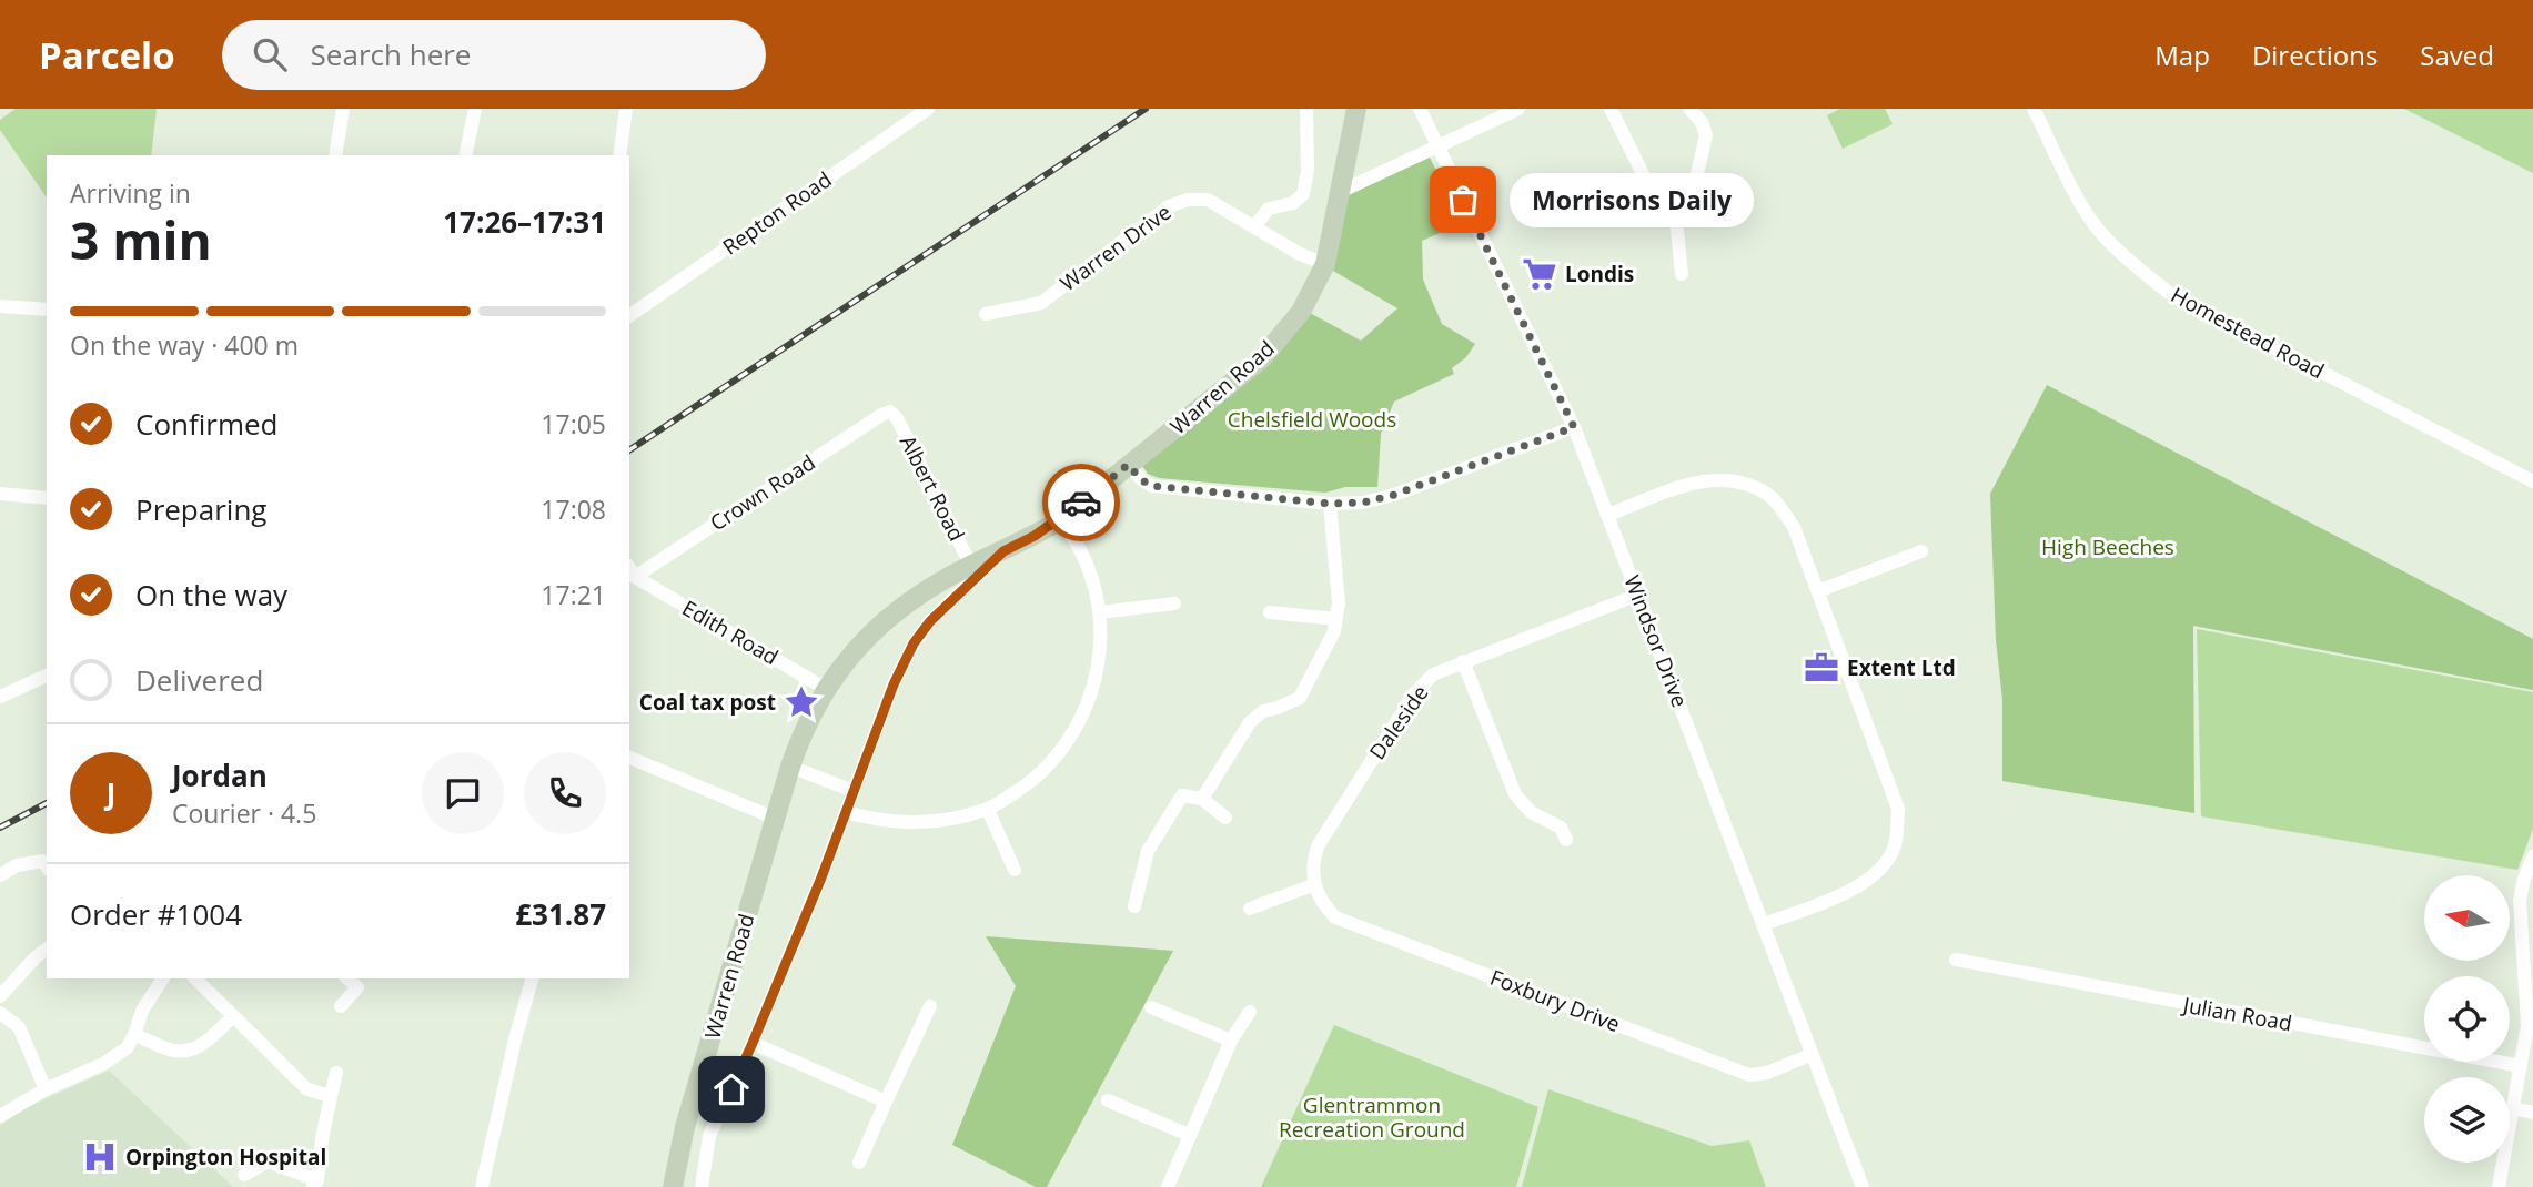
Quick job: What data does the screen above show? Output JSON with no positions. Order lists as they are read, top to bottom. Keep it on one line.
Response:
{"streets":{"street":["Repton Road","Warren Drive","Homestead Road","Warren Road","Albert Road","Crown Road","Edith Road","Windsor Drive","Daleside","Foxbury Drive","Julian Road"]},"crossings":[["Warren Drive","Warren Road"],["Warren Road","Albert Road"],["Warren Road","Edith Road"],["Albert Road","Crown Road"],["Crown Road","Edith Road"],["Windsor Drive","Daleside"],["Windsor Drive","Foxbury Drive"],["Daleside","Foxbury Drive"]],"parks":["Chelsfield Woods","High Beeches","Glentrammon Recreation Ground"],"places":{"other":["Morrisons Daily"],"supermarket":["Londis"],"office":["Extent Ltd"],"place":["Coal tax post"],"hospital":["Orpington Hospital"]},"north":"left","page":{"header":"Parcelo","search":"Search here","nav":["Map","Directions","Saved"],"heading":["3 min","Arriving in","17:26–17:31"],"panel":["Jordan","Courier · 4.5","Order #1004","£31.87"],"bubble":"Morrisons Daily","bar":"On the way · 400 m","list":[["Confirmed","17:05"],["Preparing","17:08"],["On the way","17:21"],"Delivered"],"round":"J"}}
